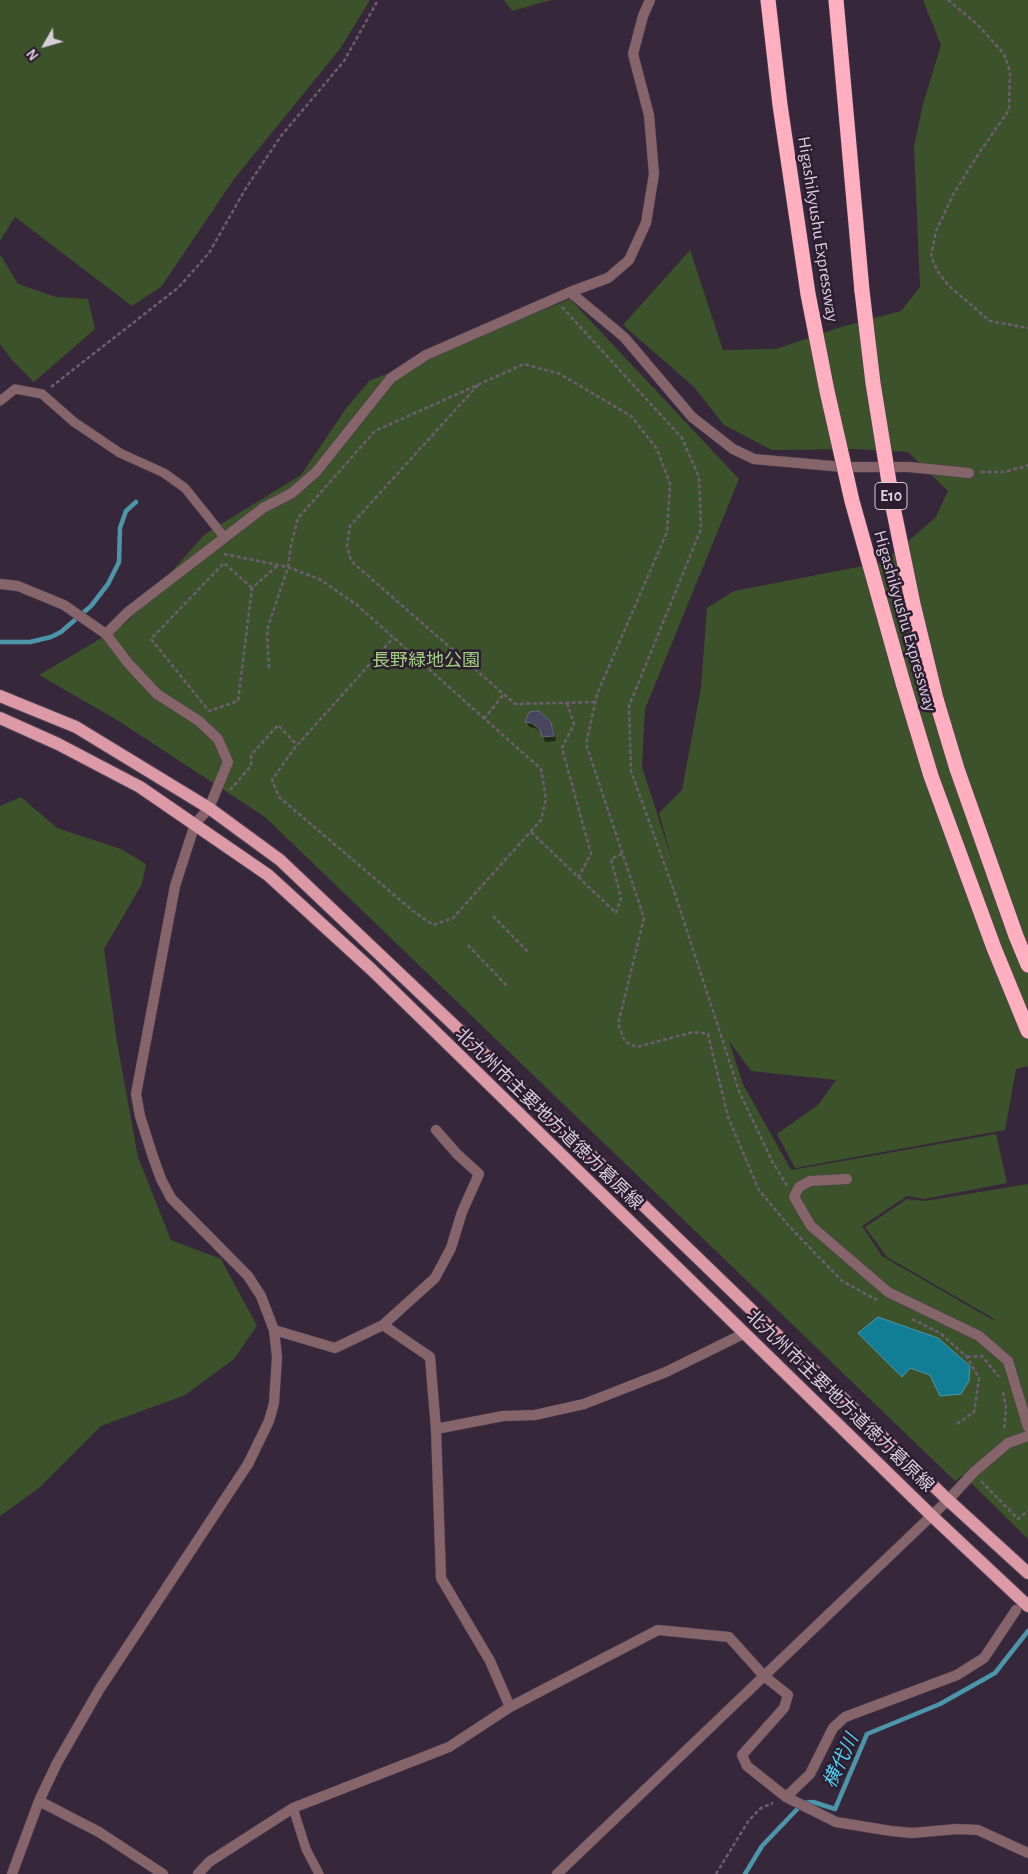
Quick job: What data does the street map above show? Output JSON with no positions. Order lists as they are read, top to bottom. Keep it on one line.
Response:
{"streets":{"highway":["Higashikyushu Expressway","E10"],"main road":["北九州市主要地方道徳力葛原線"]},"water":["横代川"],"parks":["長野緑地公園"],"north":"bottom left"}
